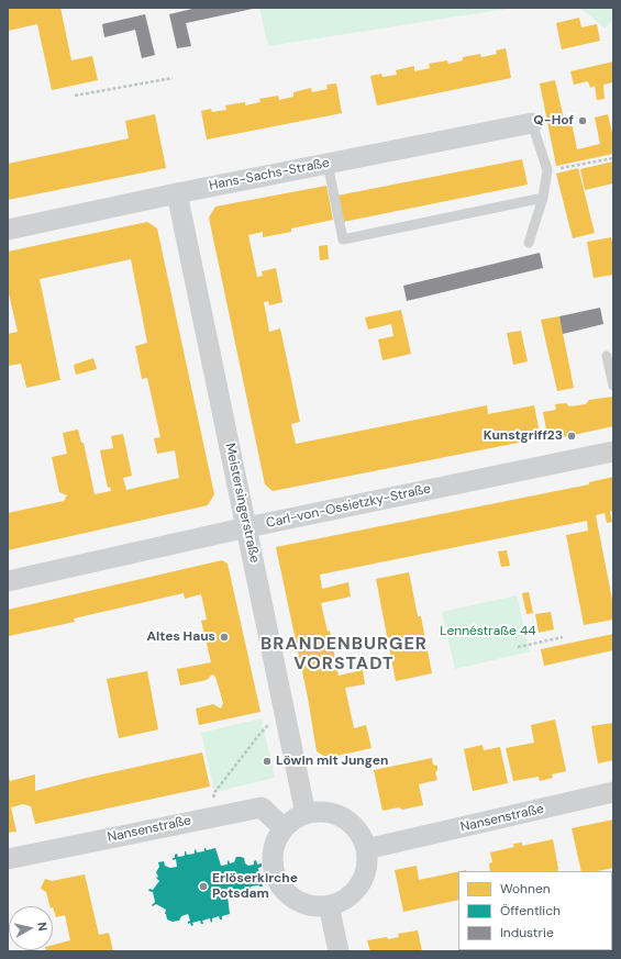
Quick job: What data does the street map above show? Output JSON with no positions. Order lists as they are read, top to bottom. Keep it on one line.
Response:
{"streets":{"street":["Hans-Sachs-Straße","Meistersingerstraße","Carl-von-Ossietzky-Straße","Nansenstraße"]},"crossings":[["Hans-Sachs-Straße","Meistersingerstraße"],["Meistersingerstraße","Carl-von-Ossietzky-Straße"],["Meistersingerstraße","Nansenstraße"]],"districts":["BRANDENBURGER VORSTADT"],"parks":["Lennéstraße 44"],"places":["Q-Hof","Kunstgriff23","Altes Haus","Löwin mit Jungen","Erlöserkirche Potsdam"],"legend":["Wohnen","Öffentlich","Industrie"],"north":"right"}
